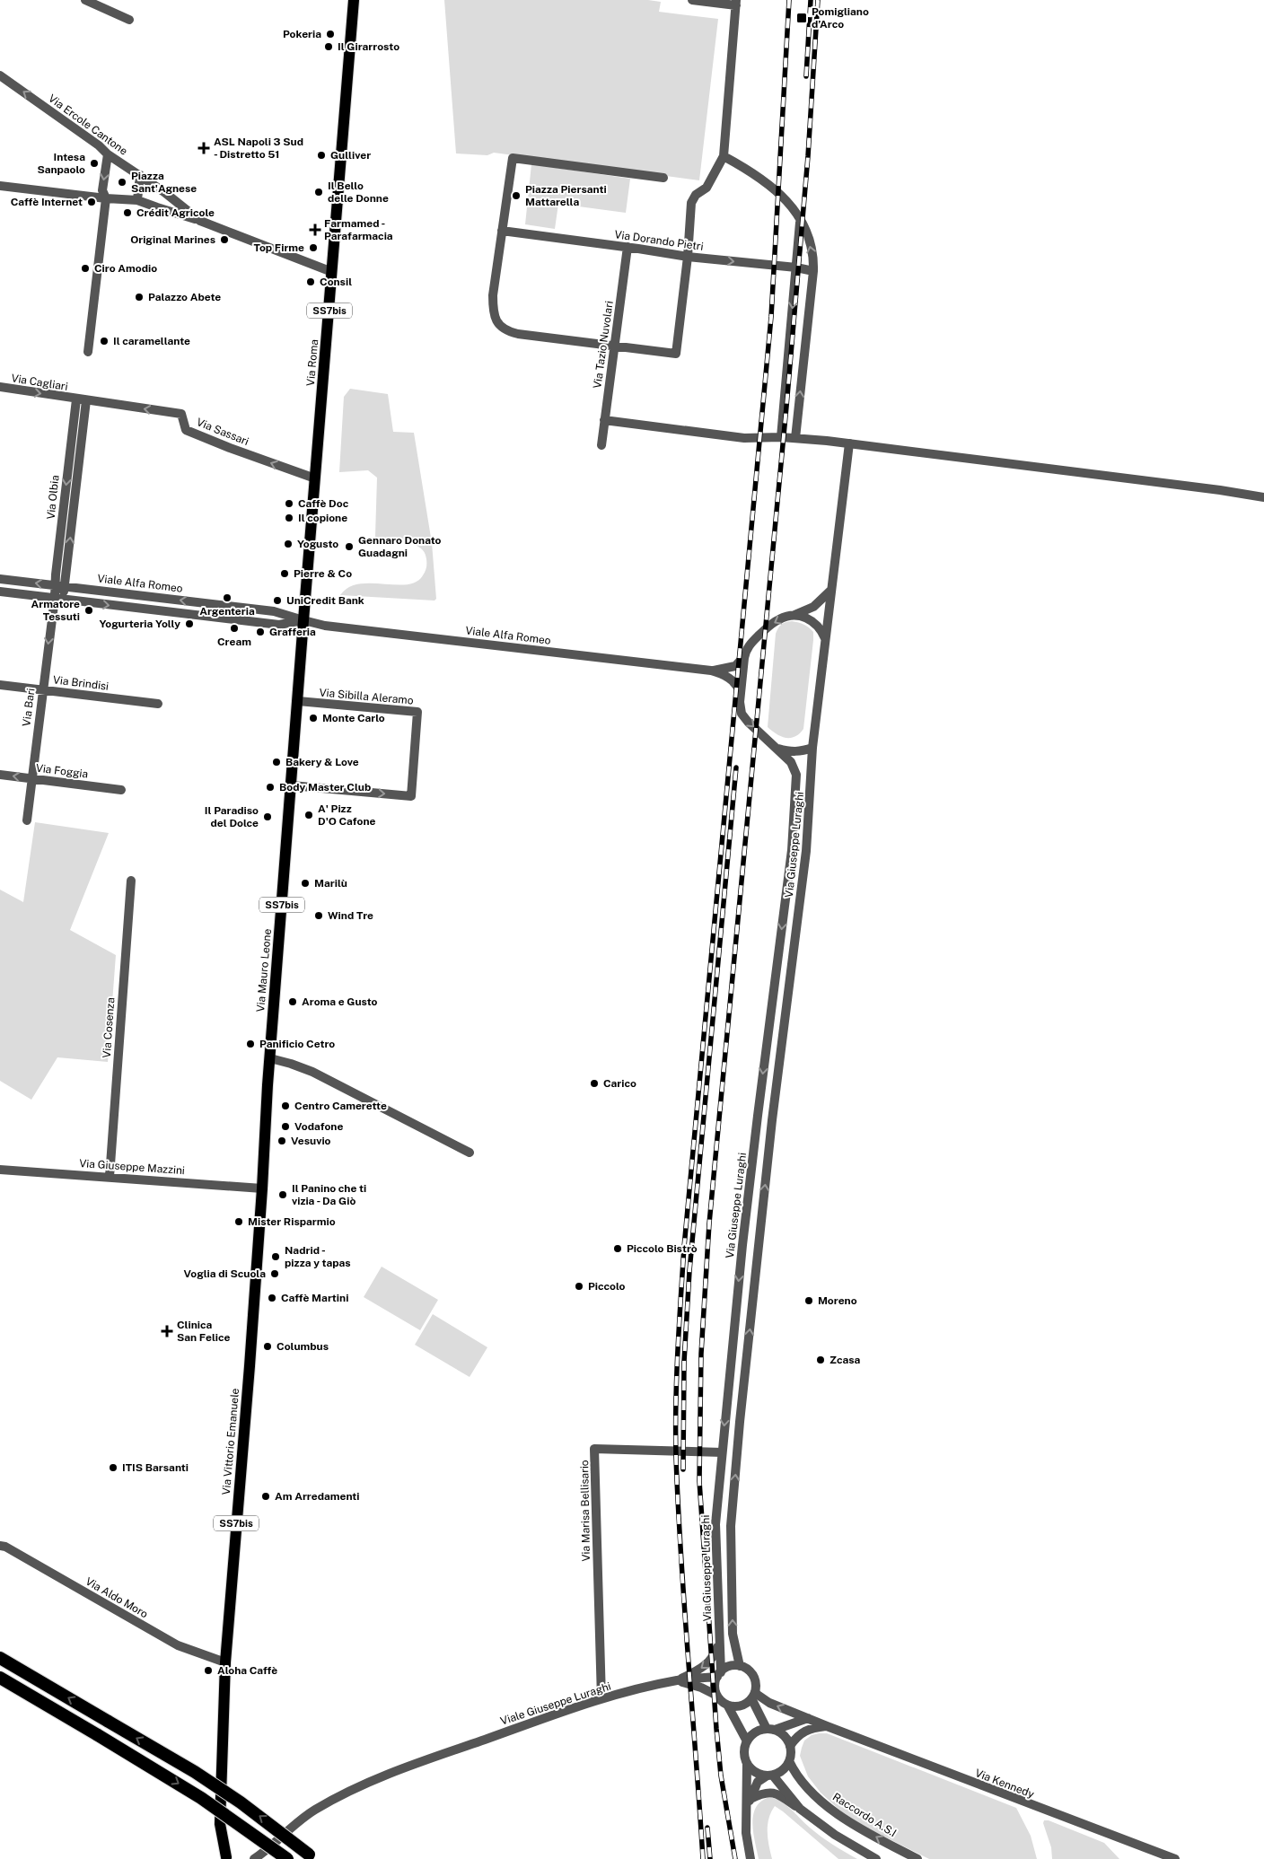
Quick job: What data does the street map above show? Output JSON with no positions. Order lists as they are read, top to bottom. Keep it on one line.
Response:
{"streets":{"main road":["SS7bis","Via Roma","Via Mauro Leone","Via Vittorio Emanuele"],"street":["Via Ercole Cantone","Via Dorando Pietri","Via Tazio Nuvolari","Via Cagliari","Via Sassari","Via Olbia","Viale Alfa Romeo","Via Brindisi","Via Sibilla Aleramo","Via Bari","Via Foggia","Via Giuseppe Luraghi","Via Cosenza","Via Giuseppe Mazzini","Via Marisa Bellisario","Via Aldo Moro","Viale Giuseppe Luraghi","Via Kennedy","Raccordo A.S.I"]},"crossings":[["Via Ercole Cantone","Via Roma"],["Via Dorando Pietri","Via Tazio Nuvolari"],["Via Roma","Via Sassari"],["Via Roma","Viale Alfa Romeo"],["Via Roma","Via Mauro Leone"],["Via Cagliari","Via Sassari"],["Via Cagliari","Via Olbia"],["Via Sassari","Via Olbia"],["Via Olbia","Viale Alfa Romeo"],["Via Olbia","Via Bari"],["Viale Alfa Romeo","Via Bari"],["Viale Alfa Romeo","Via Mauro Leone"],["Via Brindisi","Via Bari"],["Via Sibilla Aleramo","Via Mauro Leone"],["Via Bari","Via Foggia"],["Via Giuseppe Luraghi","Via Marisa Bellisario"],["Via Giuseppe Luraghi","Viale Giuseppe Luraghi"],["Via Giuseppe Luraghi","Via Kennedy"],["Via Mauro Leone","Via Giuseppe Mazzini"],["Via Mauro Leone","Via Vittorio Emanuele"],["Via Cosenza","Via Giuseppe Mazzini"],["Via Giuseppe Mazzini","Via Vittorio Emanuele"],["Via Vittorio Emanuele","Via Aldo Moro"],["Via Marisa Bellisario","Viale Giuseppe Luraghi"],["Viale Giuseppe Luraghi","Via Kennedy"]],"one_way":["Via Cagliari","Via Sassari","Via Bari"],"places":{"transit":["Pomigliano d’Arco"],"other":["Pokeria","Il Girarrosto","Gulliver","Intesa Sanpaolo","Piazza Sant'Agnese","Il Bello delle Donne","Piazza Piersanti Mattarella","Caffè Internet","Crédit Agricole","Original Marines","Top Firme","Ciro Amodio","Consil","Palazzo Abete","Il caramellante","Caffè Doc","Il copione","Yogusto","Gennaro Donato Guadagni","Pierre & Co","Argenteria","UniCredit Bank","Armatore Tessuti","Yogurteria Yolly","Cream","Grafferia","Monte Carlo","Bakery & Love","Body Master Club","A' Pizz D'O Cafone","Il Paradiso del Dolce","Marilù","Wind Tre","Aroma e Gusto","Panificio Cetro","Carico","Centro Camerette","Vodafone","Vesuvio","Il Panino che ti vizia - Da Giò","Mister Risparmio","Piccolo Bistrò","Nadrid - pizza y tapas","Voglia di Scuola","Piccolo","Caffè Martini","Moreno","Columbus","Zcasa","ITIS Barsanti","Am Arredamenti","Aloha Caffè"],"health":["ASL Napoli 3 Sud - Distretto 51","Farmamed - Parafarmacia","Clinica San Felice"]}}
